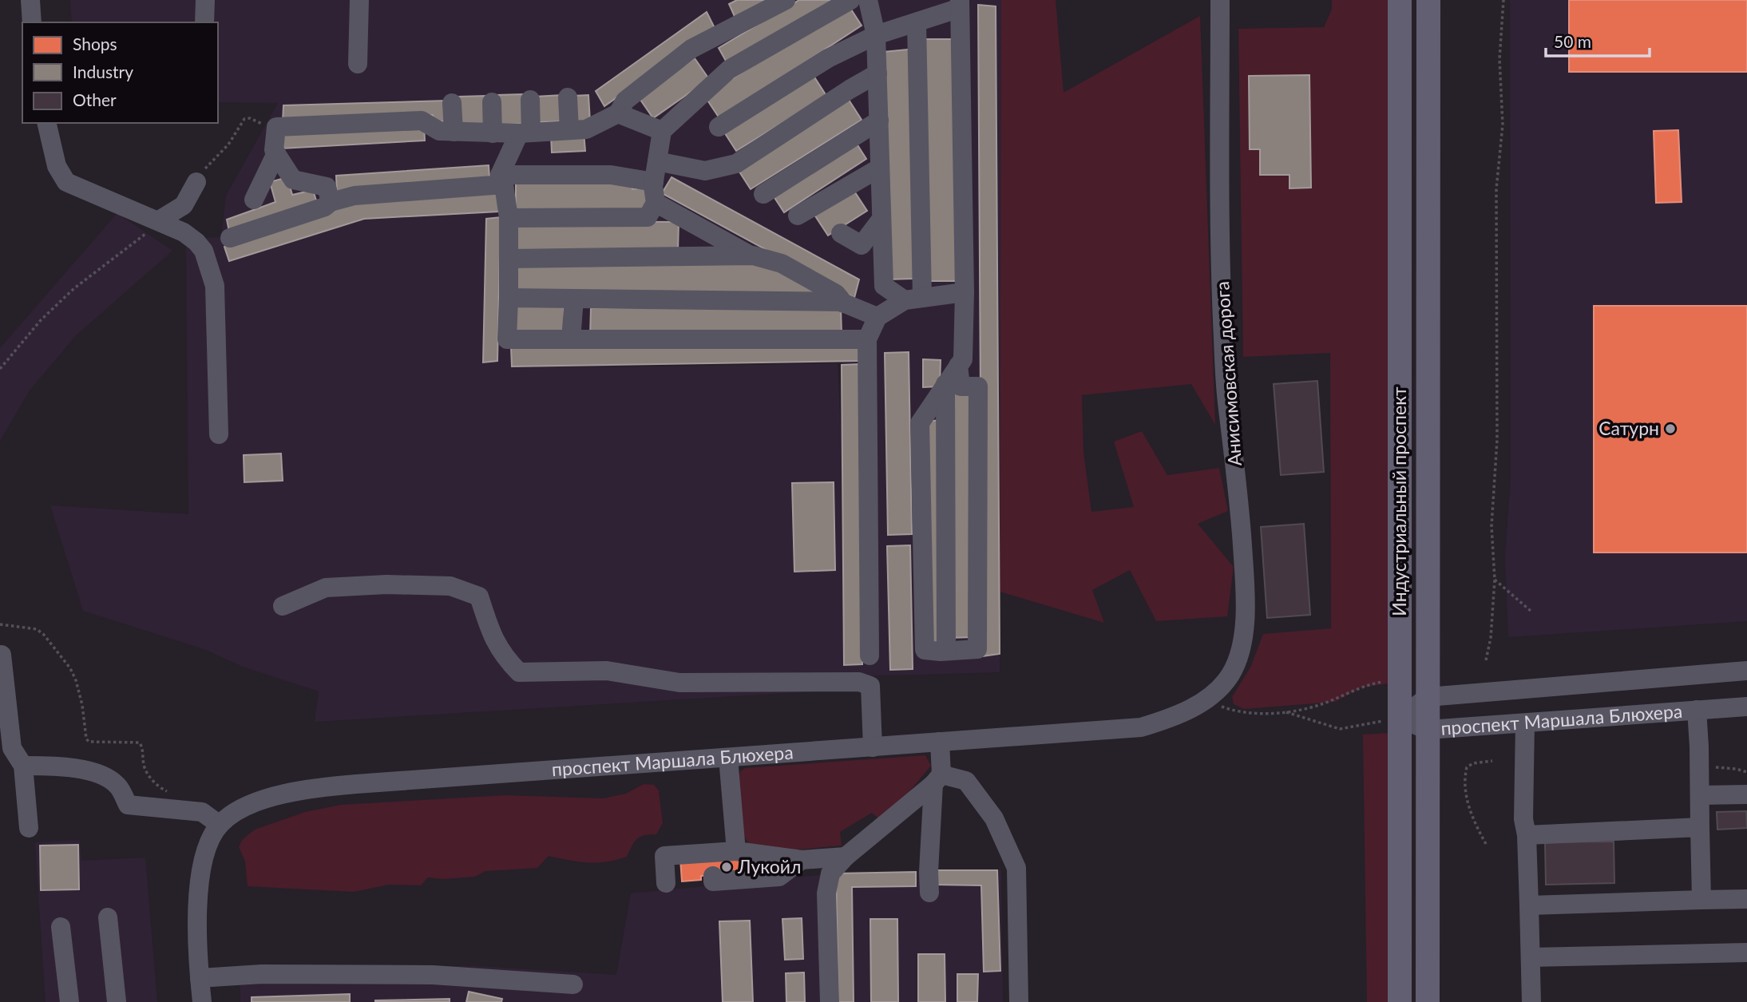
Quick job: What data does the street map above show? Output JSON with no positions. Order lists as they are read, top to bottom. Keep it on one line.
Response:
{"streets":{"main road":["Индустриальный проспект"],"street":["Анисимовская дорога","проспект Маршала Блюхера"]},"crossings":[["Анисимовская дорога","проспект Маршала Блюхера"],["Индустриальный проспект","проспект Маршала Блюхера"]],"places":["Сатурн","Лукойл"],"legend":["Shops","Industry","Other"],"scale_bar":"50 m"}
